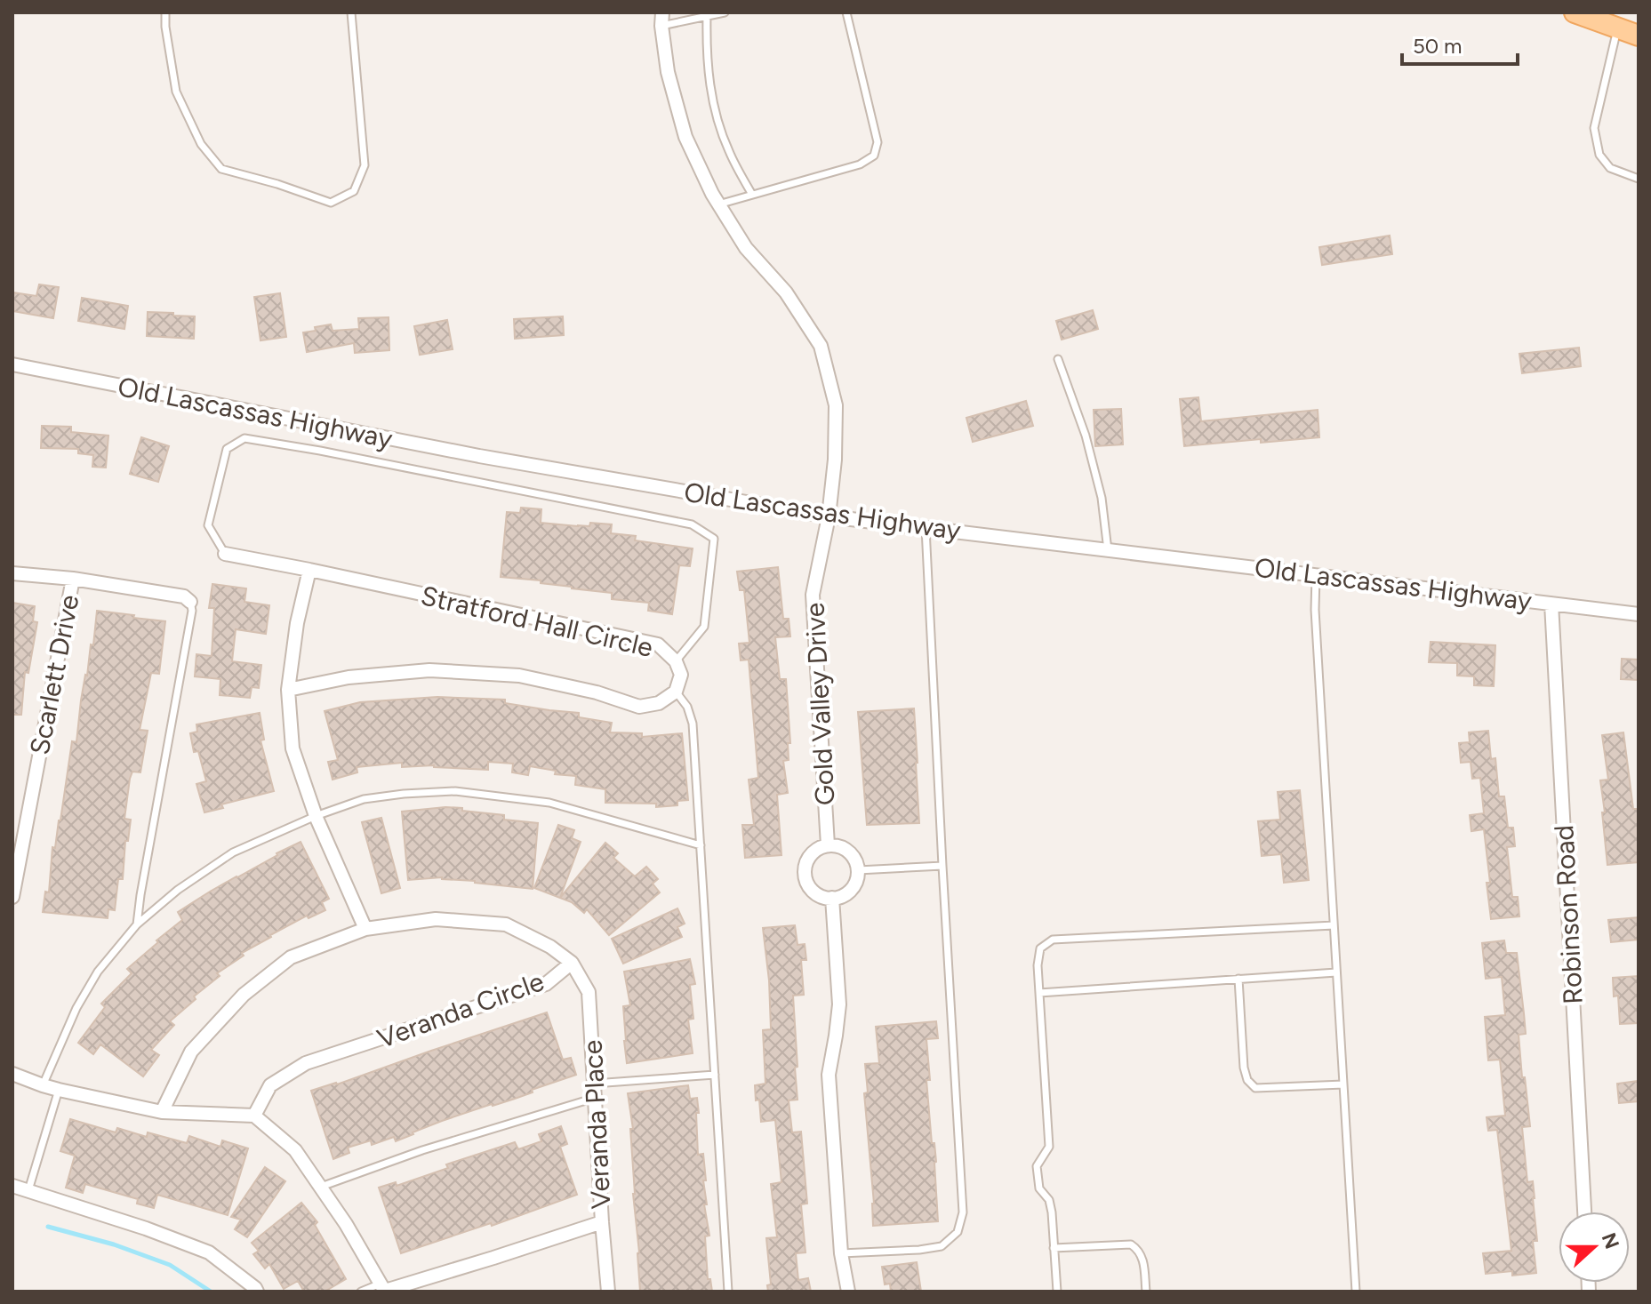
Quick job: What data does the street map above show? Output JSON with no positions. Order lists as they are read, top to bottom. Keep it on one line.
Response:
{"streets":{"street":["Old Lascassas Highway","Stratford Hall Circle","Scarlett Drive","Gold Valley Drive","Robinson Road","Veranda Circle","Veranda Place"]},"crossings":[["Old Lascassas Highway","Gold Valley Drive"],["Old Lascassas Highway","Robinson Road"],["Veranda Circle","Veranda Place"]],"scale_bar":"50 m","north":"right"}
